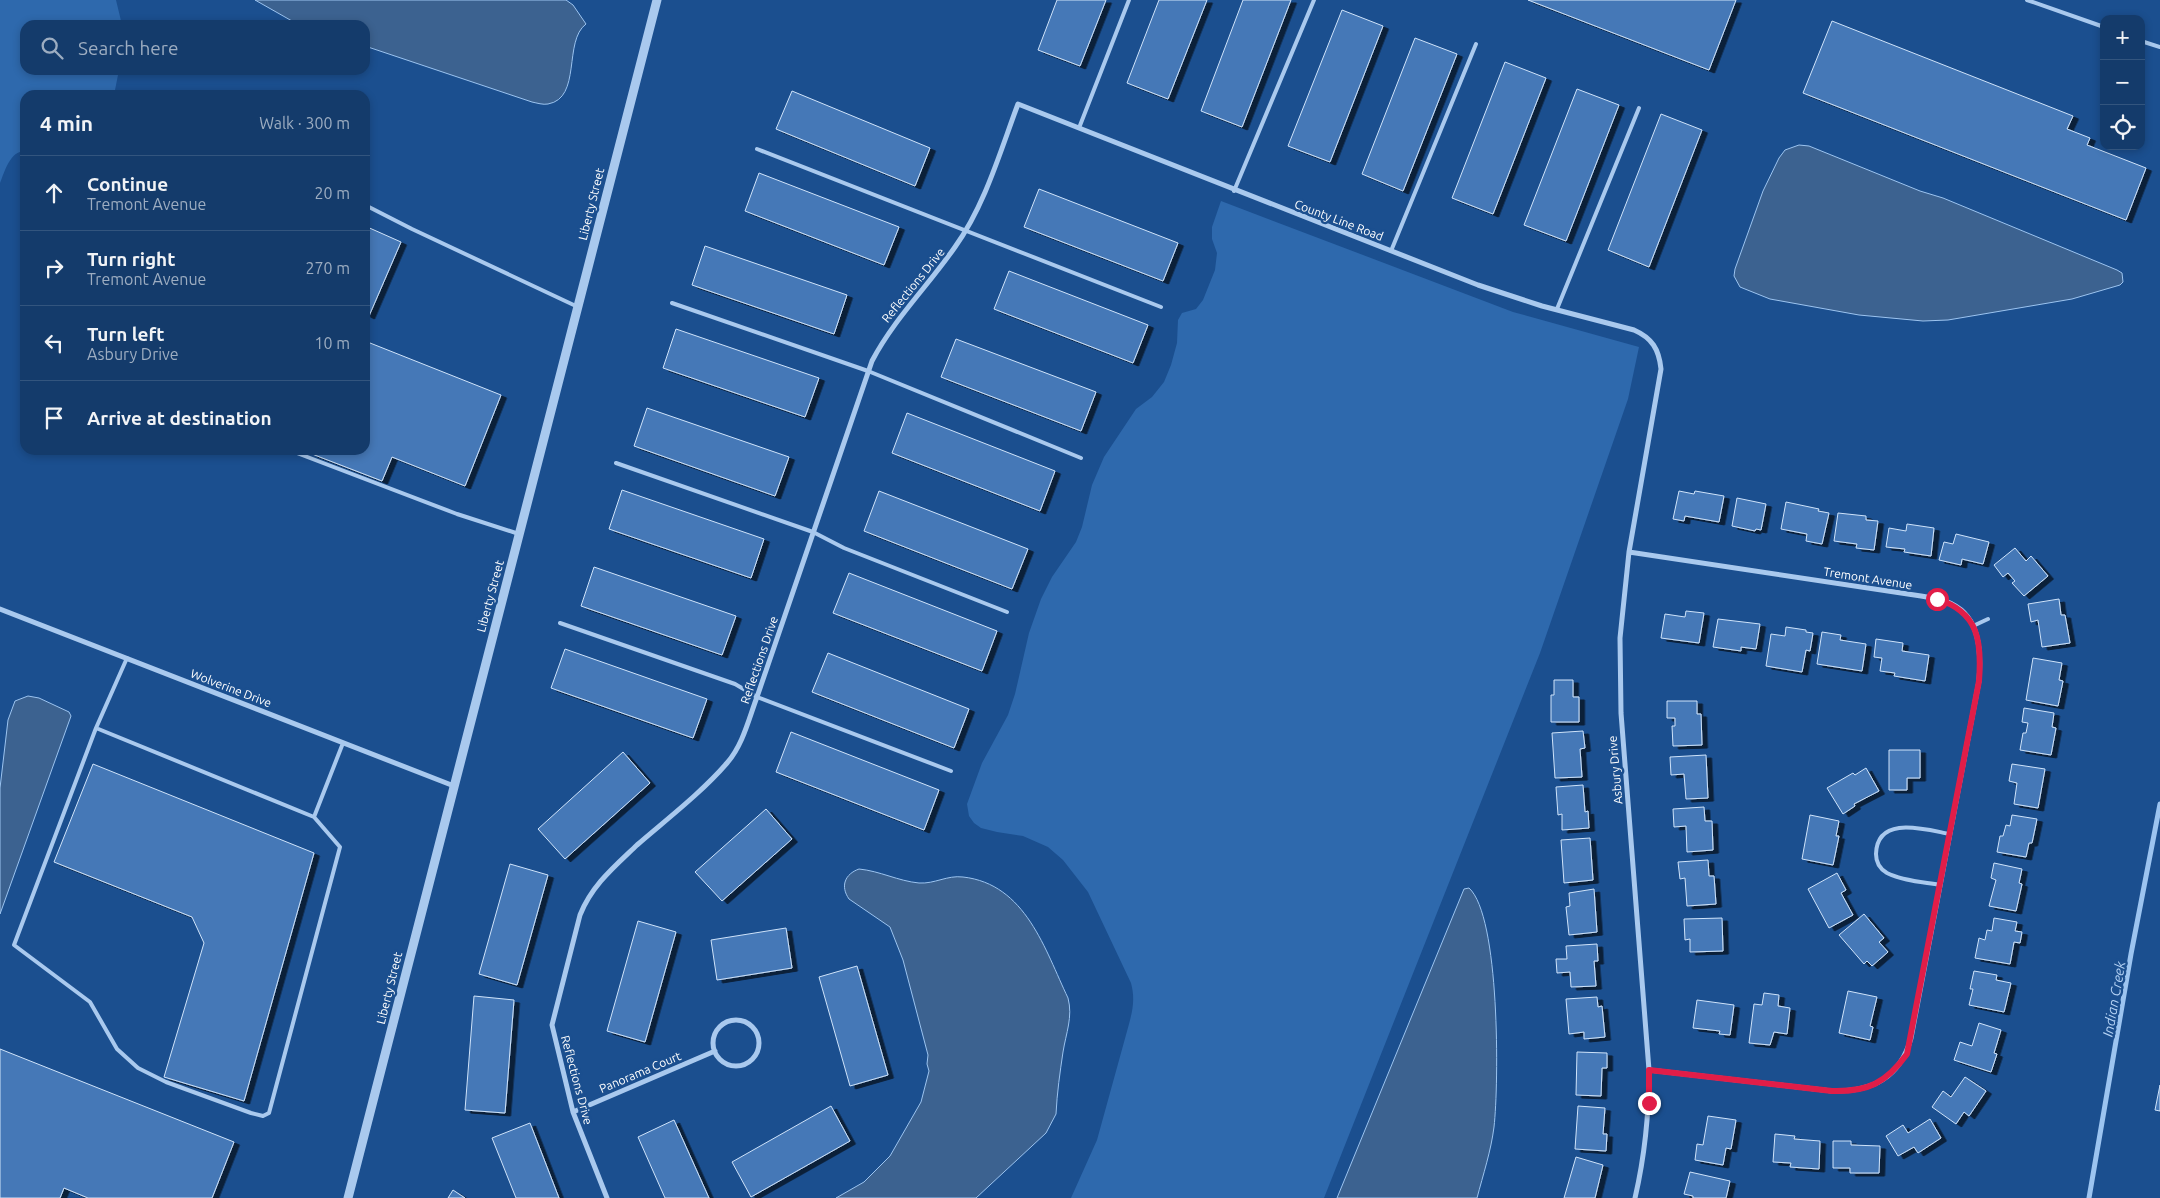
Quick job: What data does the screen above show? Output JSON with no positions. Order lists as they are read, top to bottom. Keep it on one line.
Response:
{"streets":{"street":["Liberty Street","County Line Road","Reflections Drive","Tremont Avenue","Wolverine Drive","Asbury Drive","Panorama Court"]},"crossings":[["Liberty Street","Wolverine Drive"],["County Line Road","Reflections Drive"],["County Line Road","Asbury Drive"],["Reflections Drive","Panorama Court"],["Tremont Avenue","Asbury Drive"]],"water":["Indian Creek"],"page":{"map_buttons":["+","−"],"search":"Search here","heading":["4 min","Walk · 300 m"],"list":[["Continue","Tremont Avenue","20 m"],["Turn right","Tremont Avenue","270 m"],["Turn left","Asbury Drive","10 m"],"Arrive at destination"]}}
